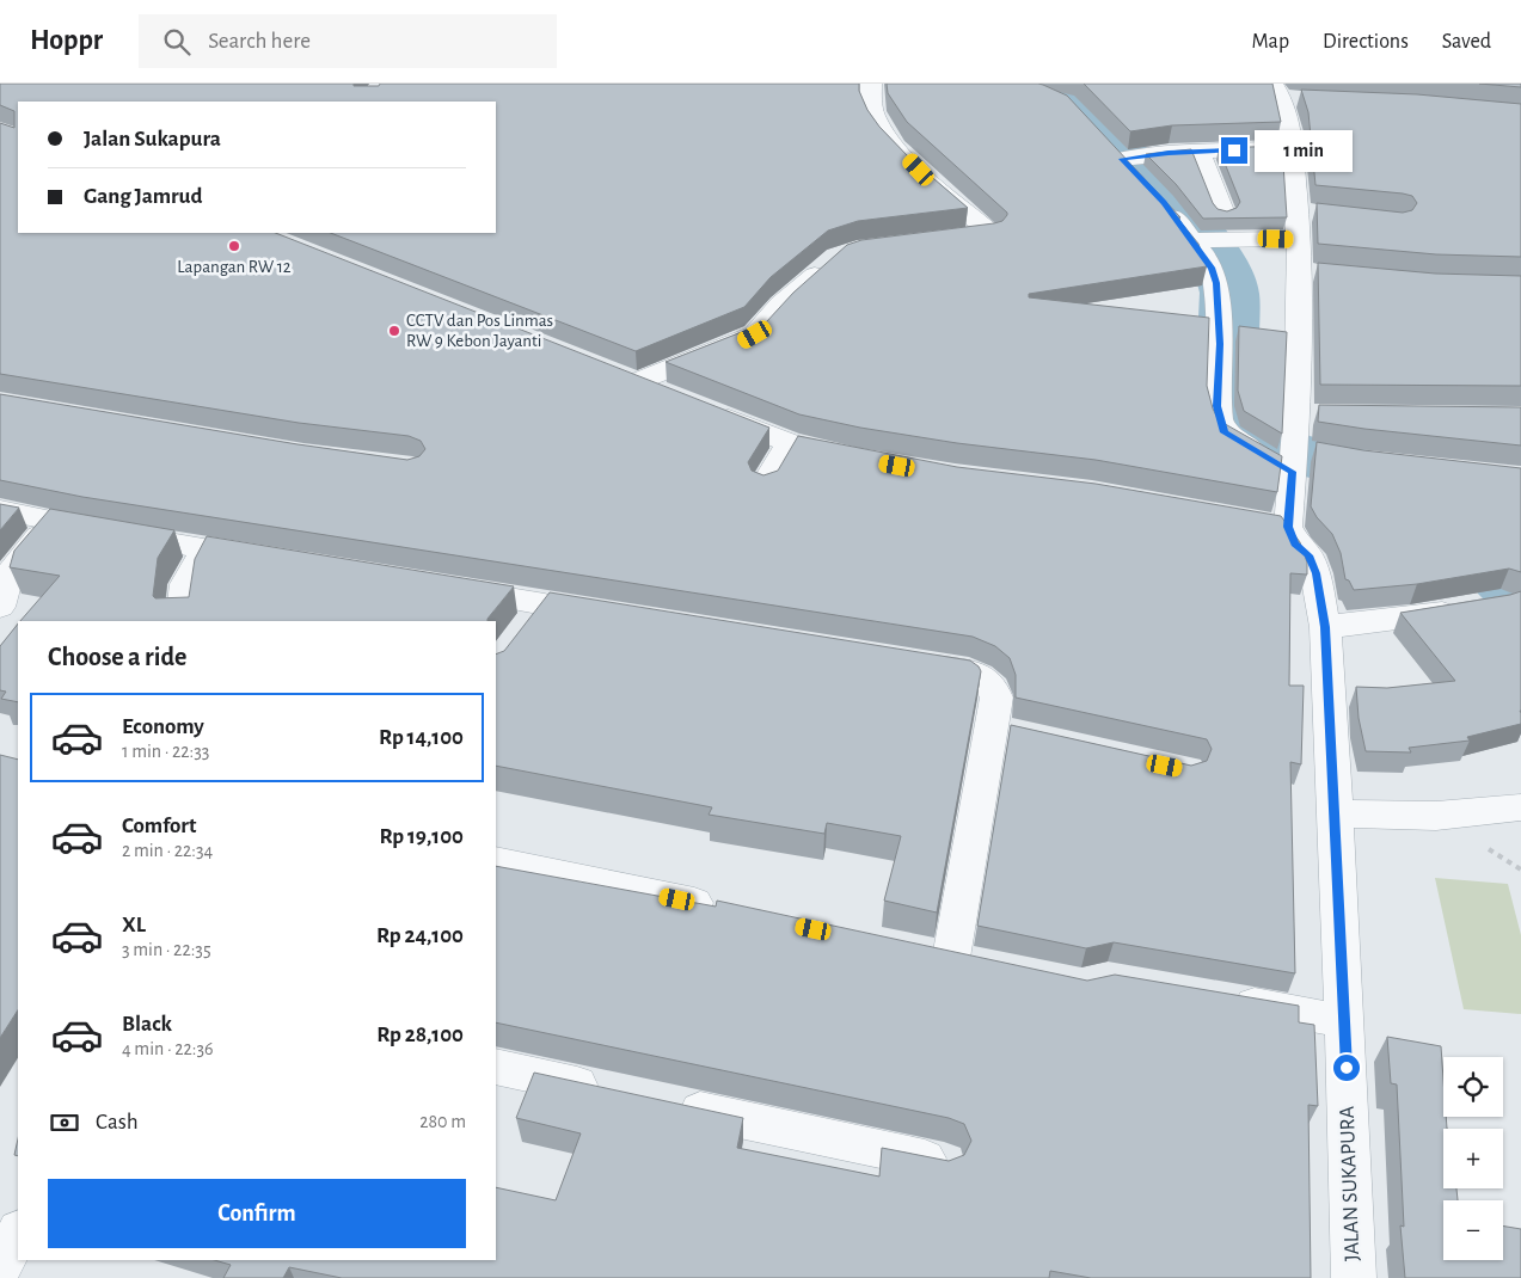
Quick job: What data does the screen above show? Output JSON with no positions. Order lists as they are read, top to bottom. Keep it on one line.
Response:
{"streets":{"street":["JALAN SUKAPURA"]},"places":["Lapangan RW 12","CCTV dan Pos Linmas RW 9 Kebon Jayanti"],"page":{"header":"Hoppr","search":"Search here","nav":["Map","Directions","Saved"],"banner":["Jalan Sukapura","Gang Jamrud"],"bubble":"1 min","heading":"Choose a ride","list":[{"name":"Economy","note":"1 min · 22:33","value":"Rp 14,100"},{"name":"Comfort","note":"2 min · 22:34","value":"Rp 19,100"},{"name":"XL","note":"3 min · 22:35","value":"Rp 24,100"},{"name":"Black","note":"4 min · 22:36","value":"Rp 28,100"}],"map_buttons":["+","−"],"pay":["Cash","280 m"],"buttons":"Confirm"}}
